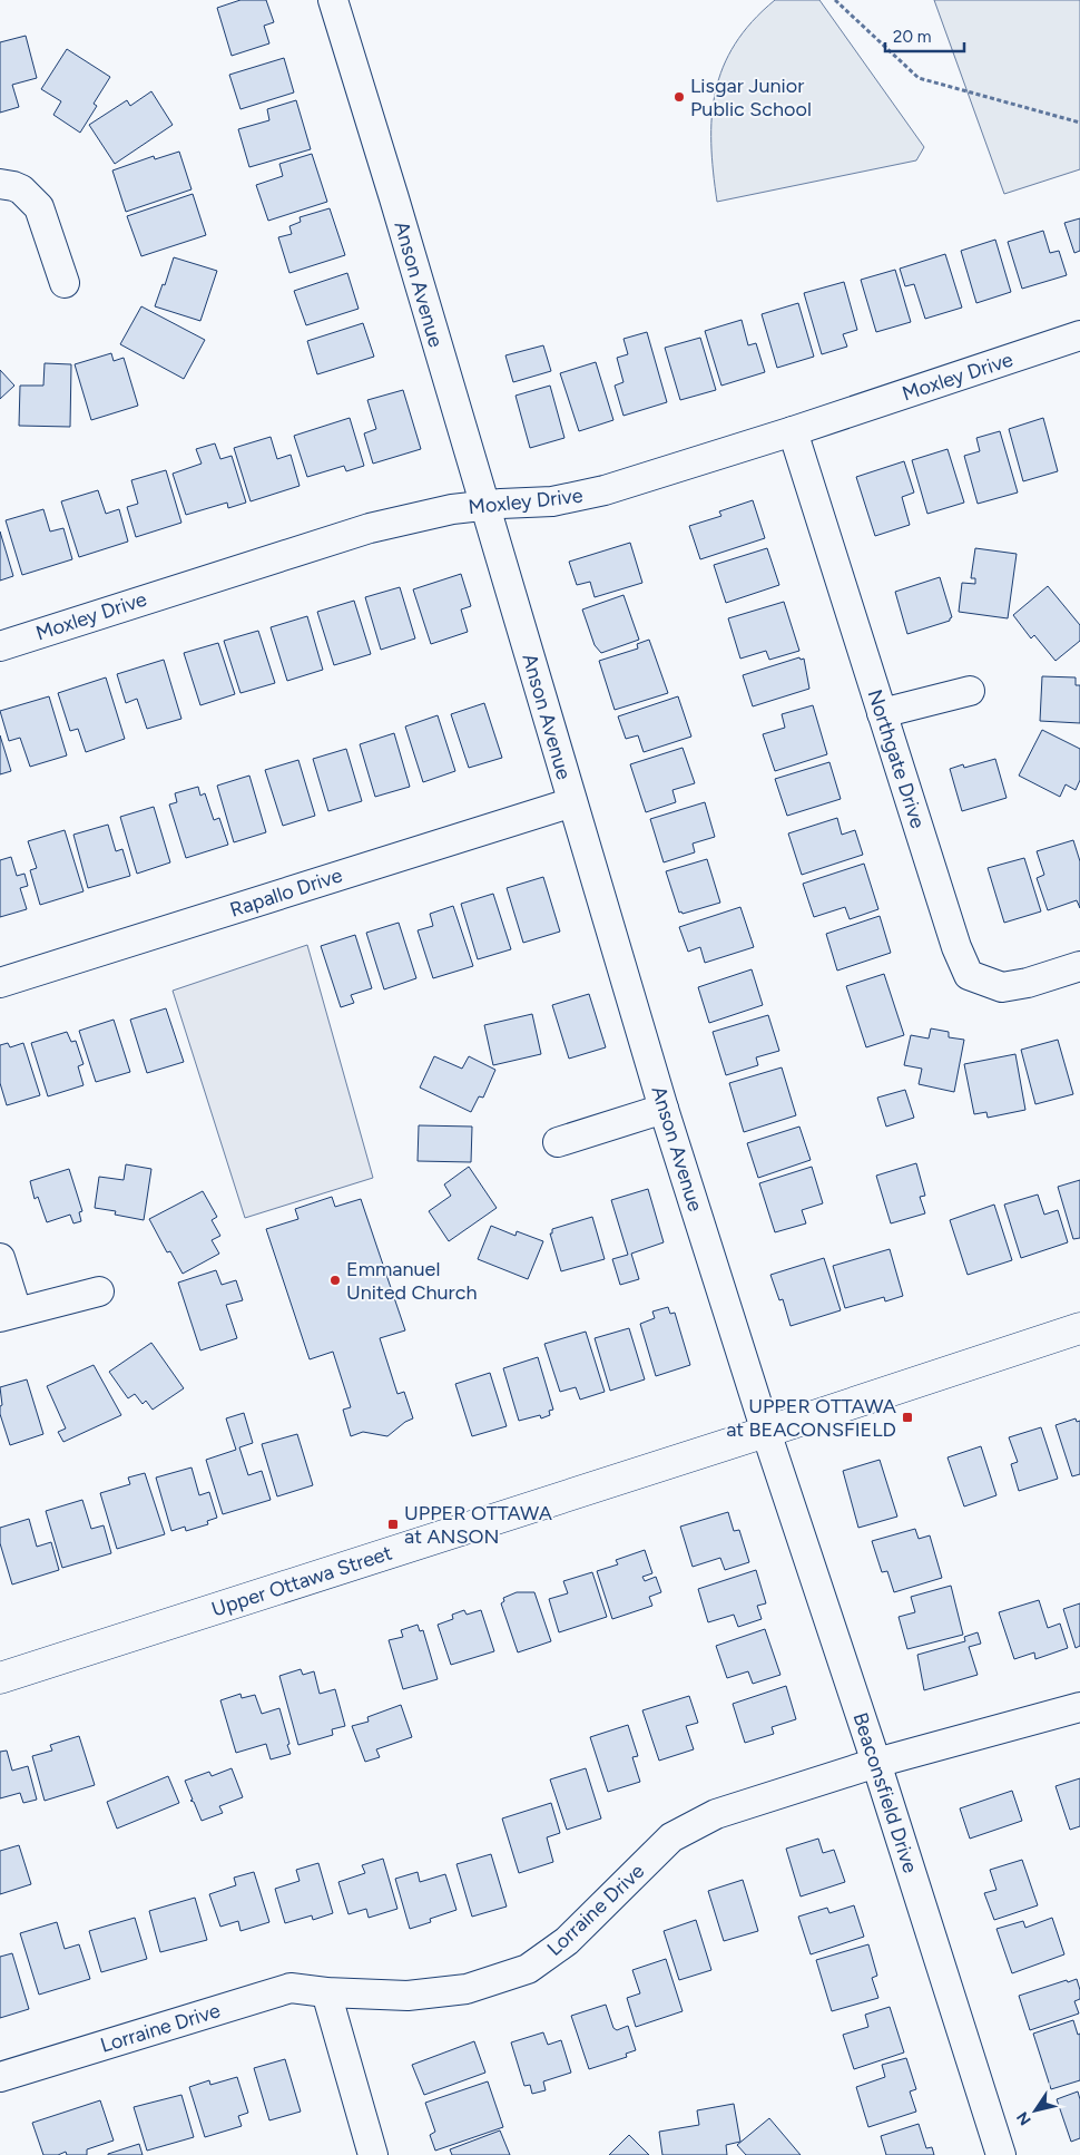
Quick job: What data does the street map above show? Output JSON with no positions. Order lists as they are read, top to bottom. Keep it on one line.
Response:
{"streets":{"main road":["Upper Ottawa Street"],"street":["Anson Avenue","Moxley Drive","Northgate Drive","Rapallo Drive","Beaconsfield Drive","Lorraine Drive"]},"crossings":[["Anson Avenue","Moxley Drive"],["Anson Avenue","Rapallo Drive"],["Anson Avenue","Upper Ottawa Street"],["Anson Avenue","Beaconsfield Drive"],["Moxley Drive","Northgate Drive"],["Upper Ottawa Street","Beaconsfield Drive"],["Beaconsfield Drive","Lorraine Drive"]],"places":{"other":["Lisgar Junior Public School","Emmanuel United Church"],"transit":["UPPER OTTAWA at BEACONSFIELD","UPPER OTTAWA at ANSON"]},"scale_bar":"20 m","north":"bottom left"}
